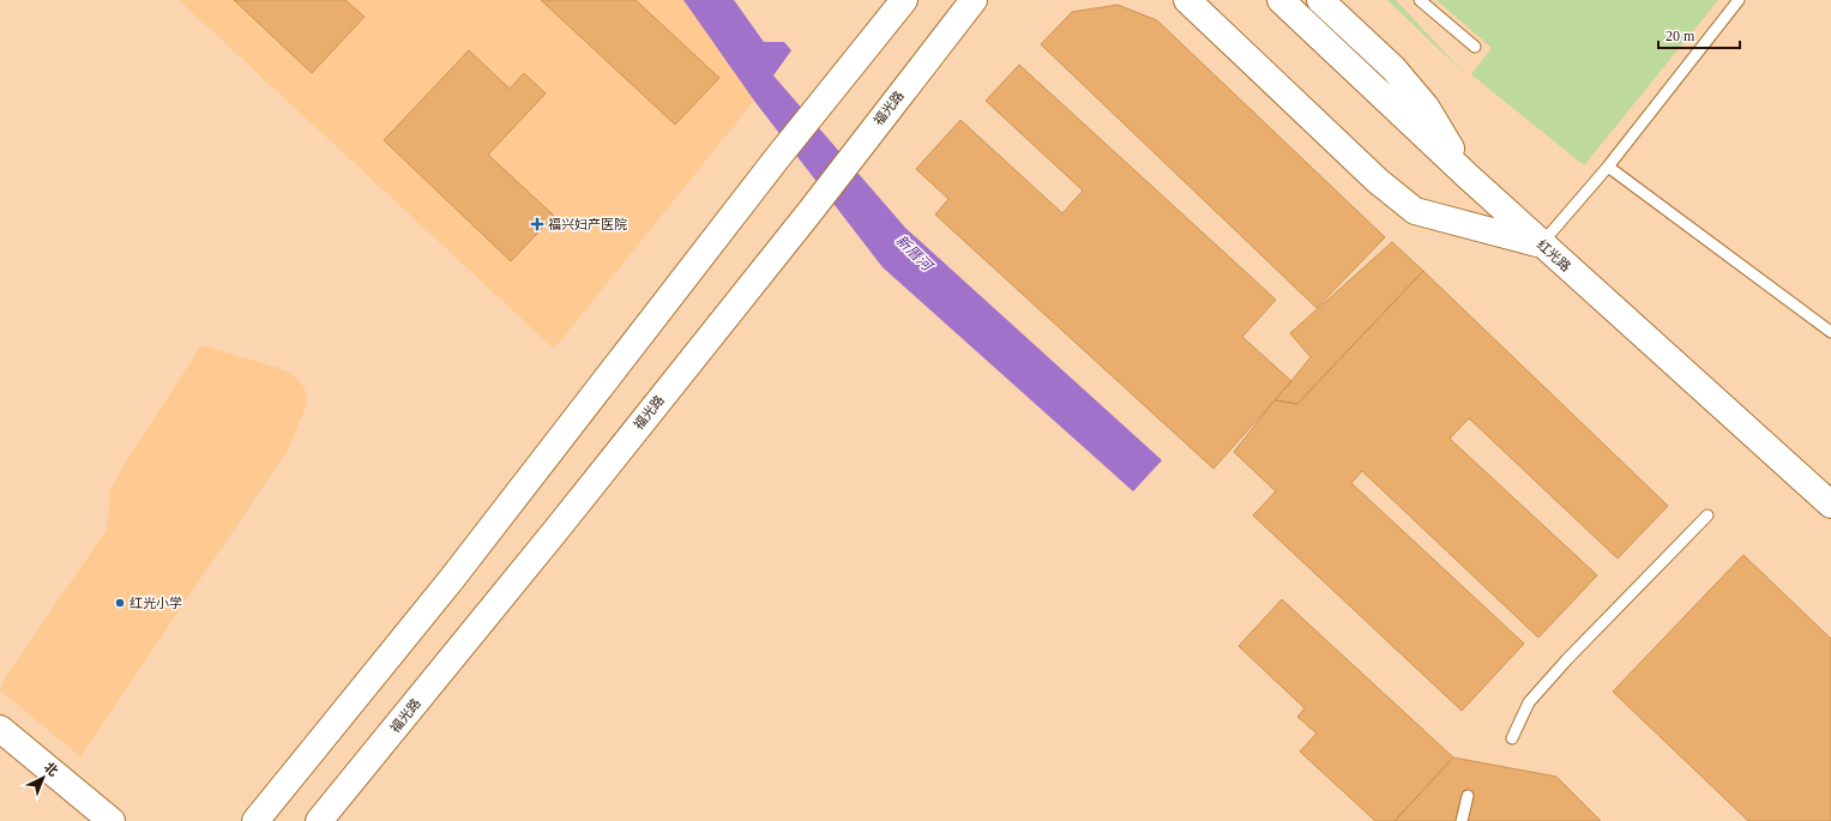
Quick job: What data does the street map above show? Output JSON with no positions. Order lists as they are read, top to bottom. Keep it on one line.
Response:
{"streets":{"main road":["福光路","红光路"]},"water":["新厝河"],"places":{"health":["福兴妇产医院"],"other":["红光小学"]},"scale_bar":"20 m","north":"top right"}
